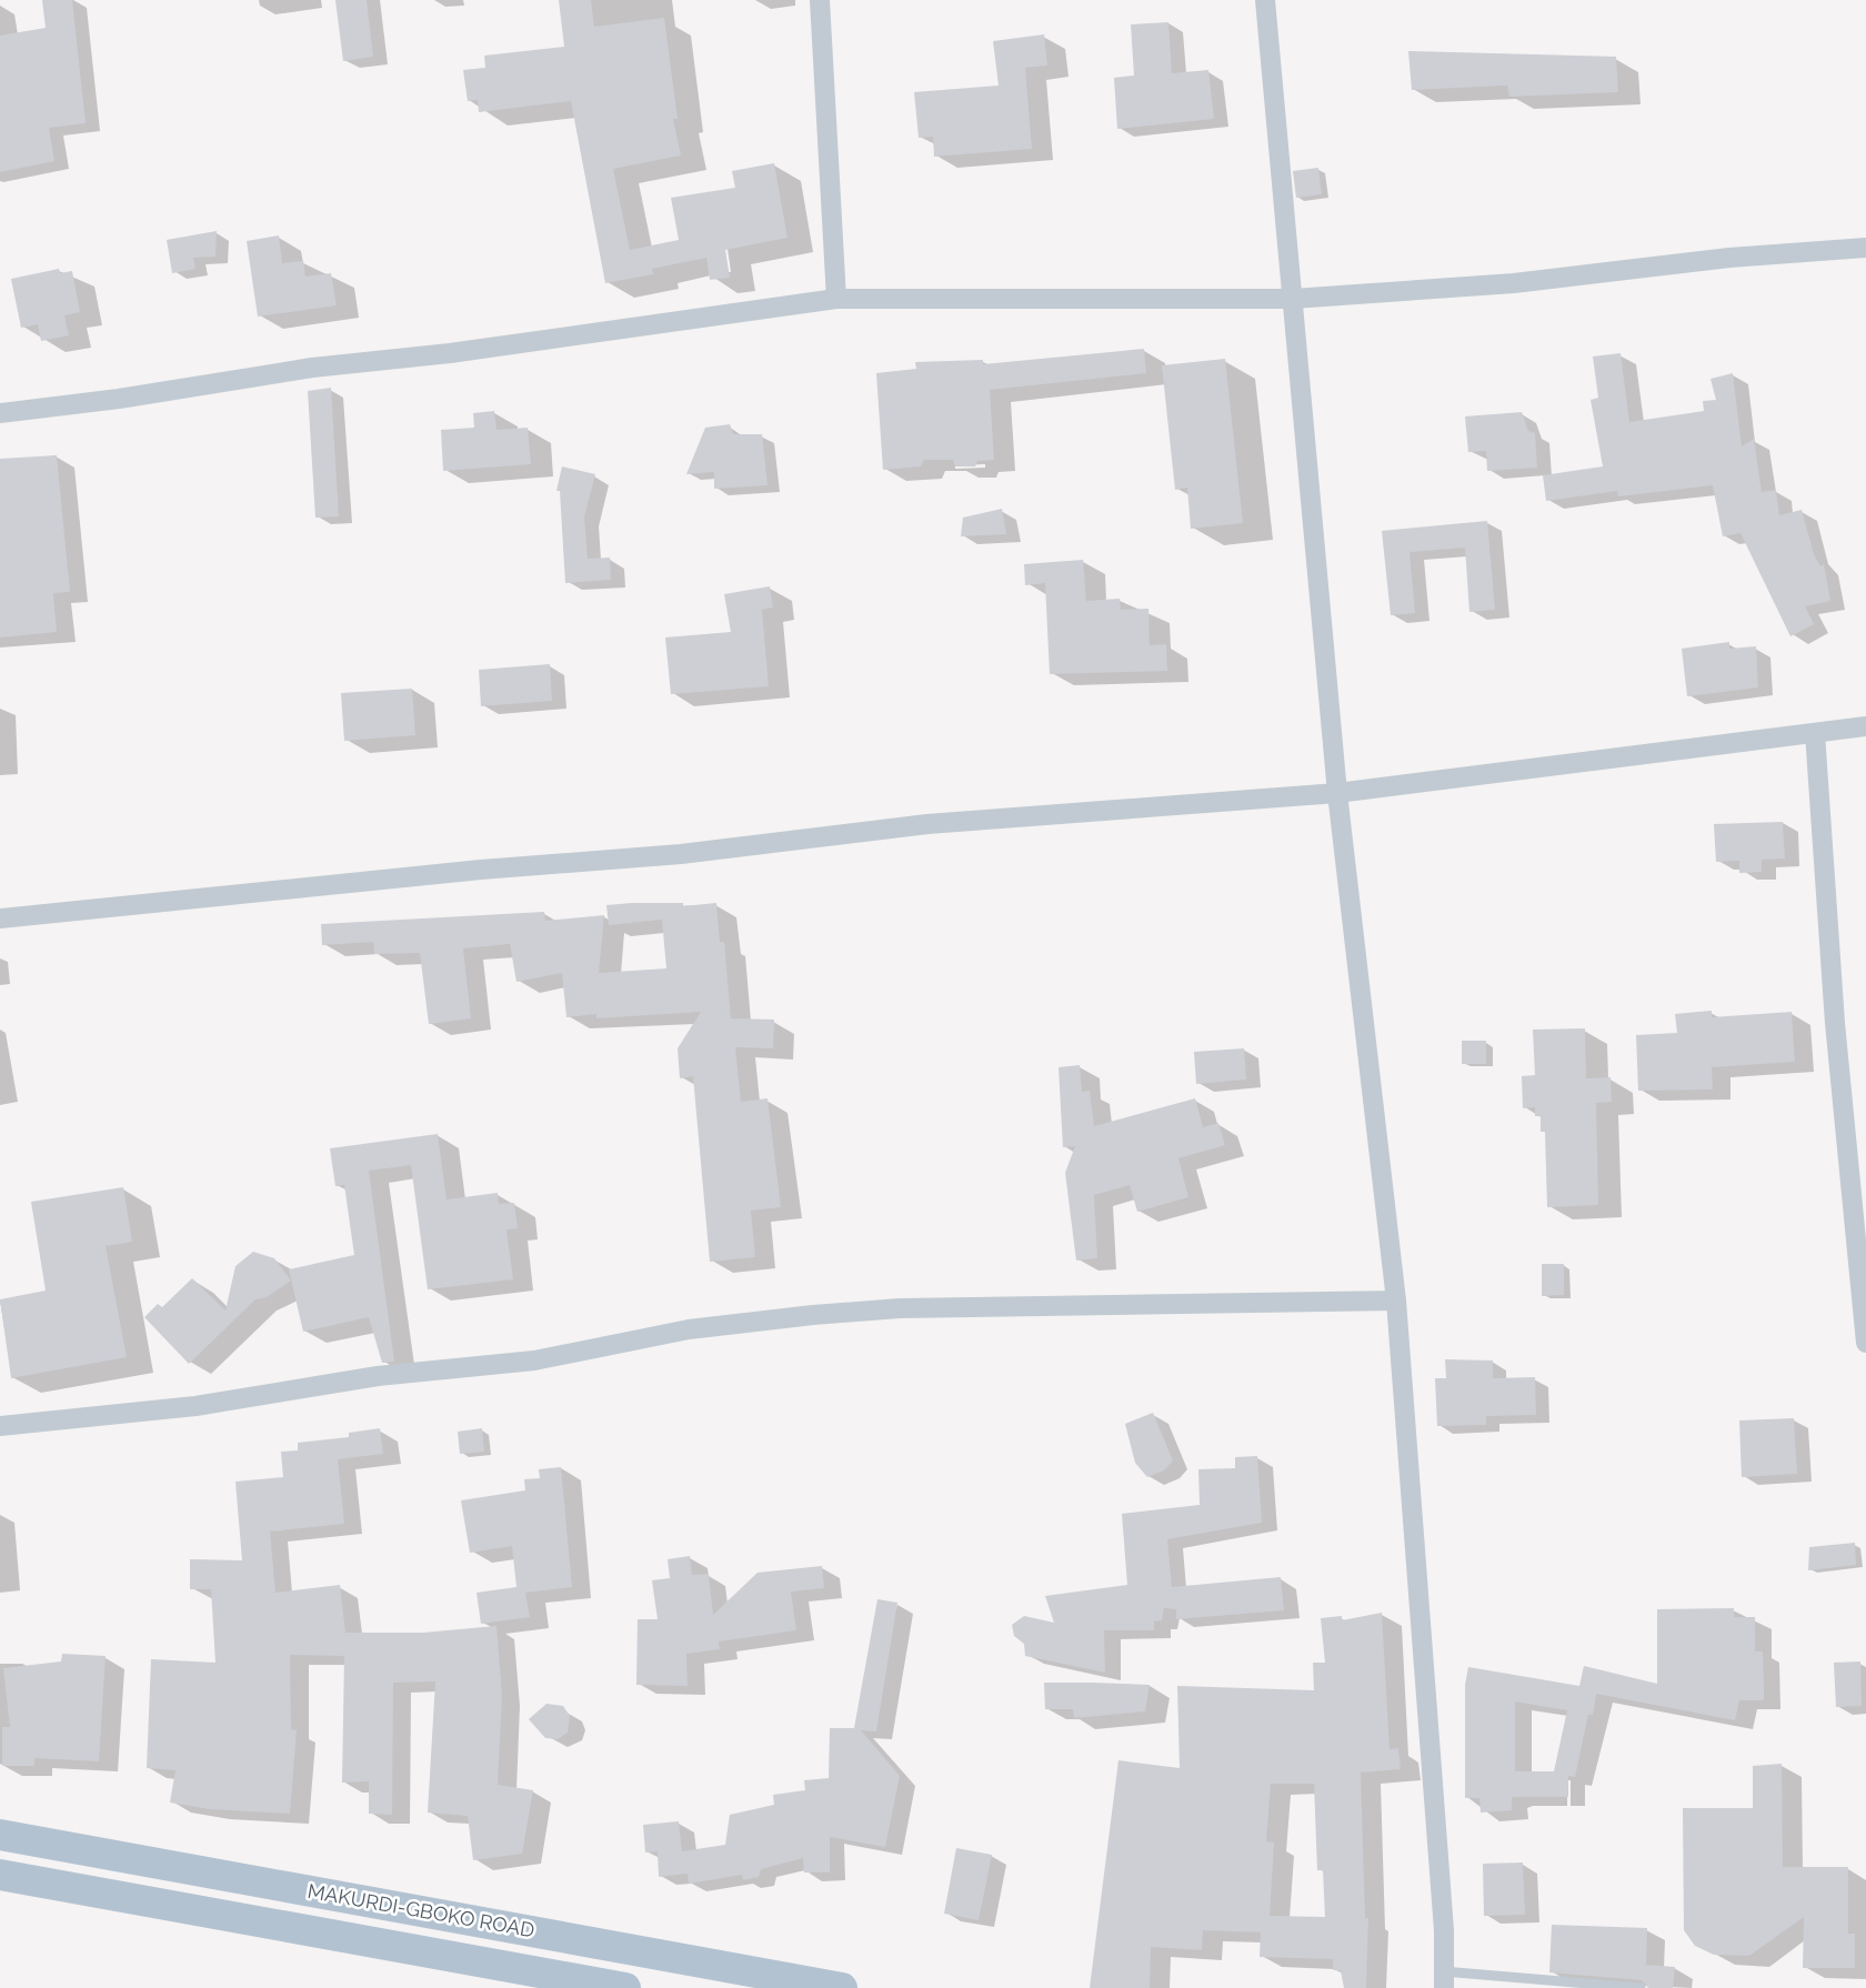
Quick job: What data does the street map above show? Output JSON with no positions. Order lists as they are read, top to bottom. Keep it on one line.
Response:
{"streets":{"main road":["MAKURDI-GBOKO ROAD"]}}
